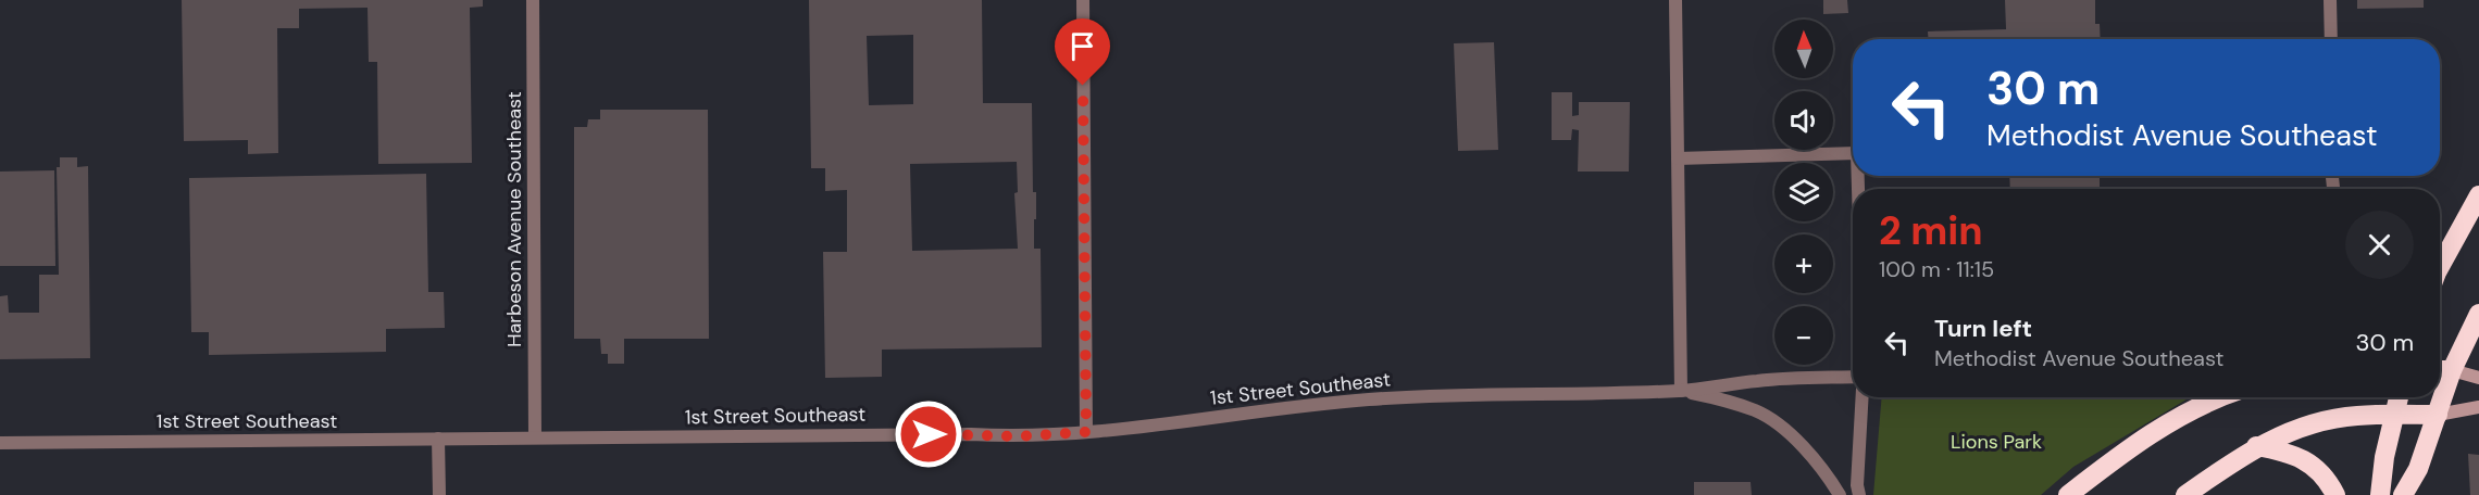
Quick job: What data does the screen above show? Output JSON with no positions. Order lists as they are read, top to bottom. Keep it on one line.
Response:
{"streets":{"street":["Harbeson Avenue Southeast","1st Street Southeast"]},"crossings":[["Harbeson Avenue Southeast","1st Street Southeast"]],"parks":["Lions Park"],"north":"top","page":{"map_buttons":["+","−"],"turn":["30 m","Methodist Avenue Southeast"],"heading":["2 min","100 m · 11:15"],"list":[{"name":"Turn left","note":"Methodist Avenue Southeast","value":"30 m"}]}}
